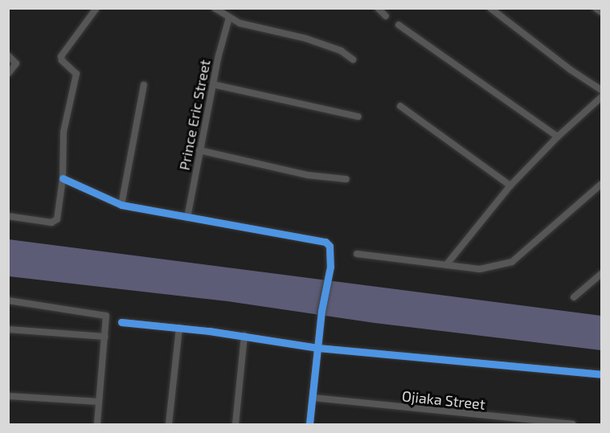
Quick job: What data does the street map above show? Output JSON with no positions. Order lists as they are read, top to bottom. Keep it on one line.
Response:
{"streets":{"street":["Prince Eric Street","Ojiaka Street"]}}
